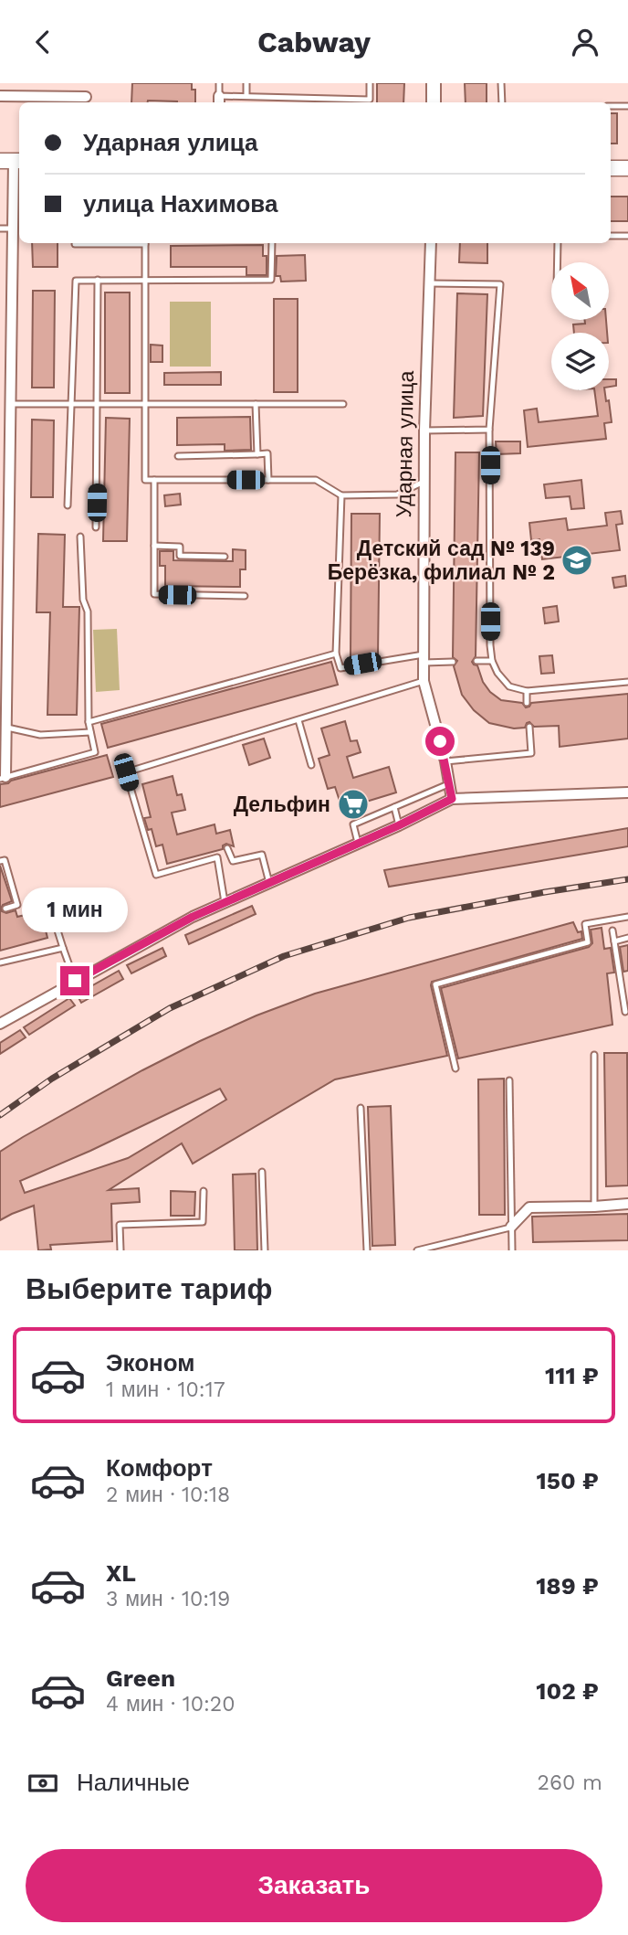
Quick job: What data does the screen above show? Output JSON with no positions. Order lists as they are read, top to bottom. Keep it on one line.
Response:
{"streets":{"street":["Ударная улица"]},"places":{"school or university":["Детский сад № 139 Берёзка, филиал № 2"],"supermarket":["Дельфин"]},"north":"top left","page":{"header":"Cabway","banner":["Ударная улица","улица Нахимова"],"bubble":"1 мин","heading":"Выберите тариф","list":[{"name":"Эконом","note":"1 мин · 10:17","value":"111 ₽"},{"name":"Комфорт","note":"2 мин · 10:18","value":"150 ₽"},{"name":"XL","note":"3 мин · 10:19","value":"189 ₽"},{"name":"Green","note":"4 мин · 10:20","value":"102 ₽"}],"pay":["Наличные","260 m"],"buttons":"Заказать"}}
